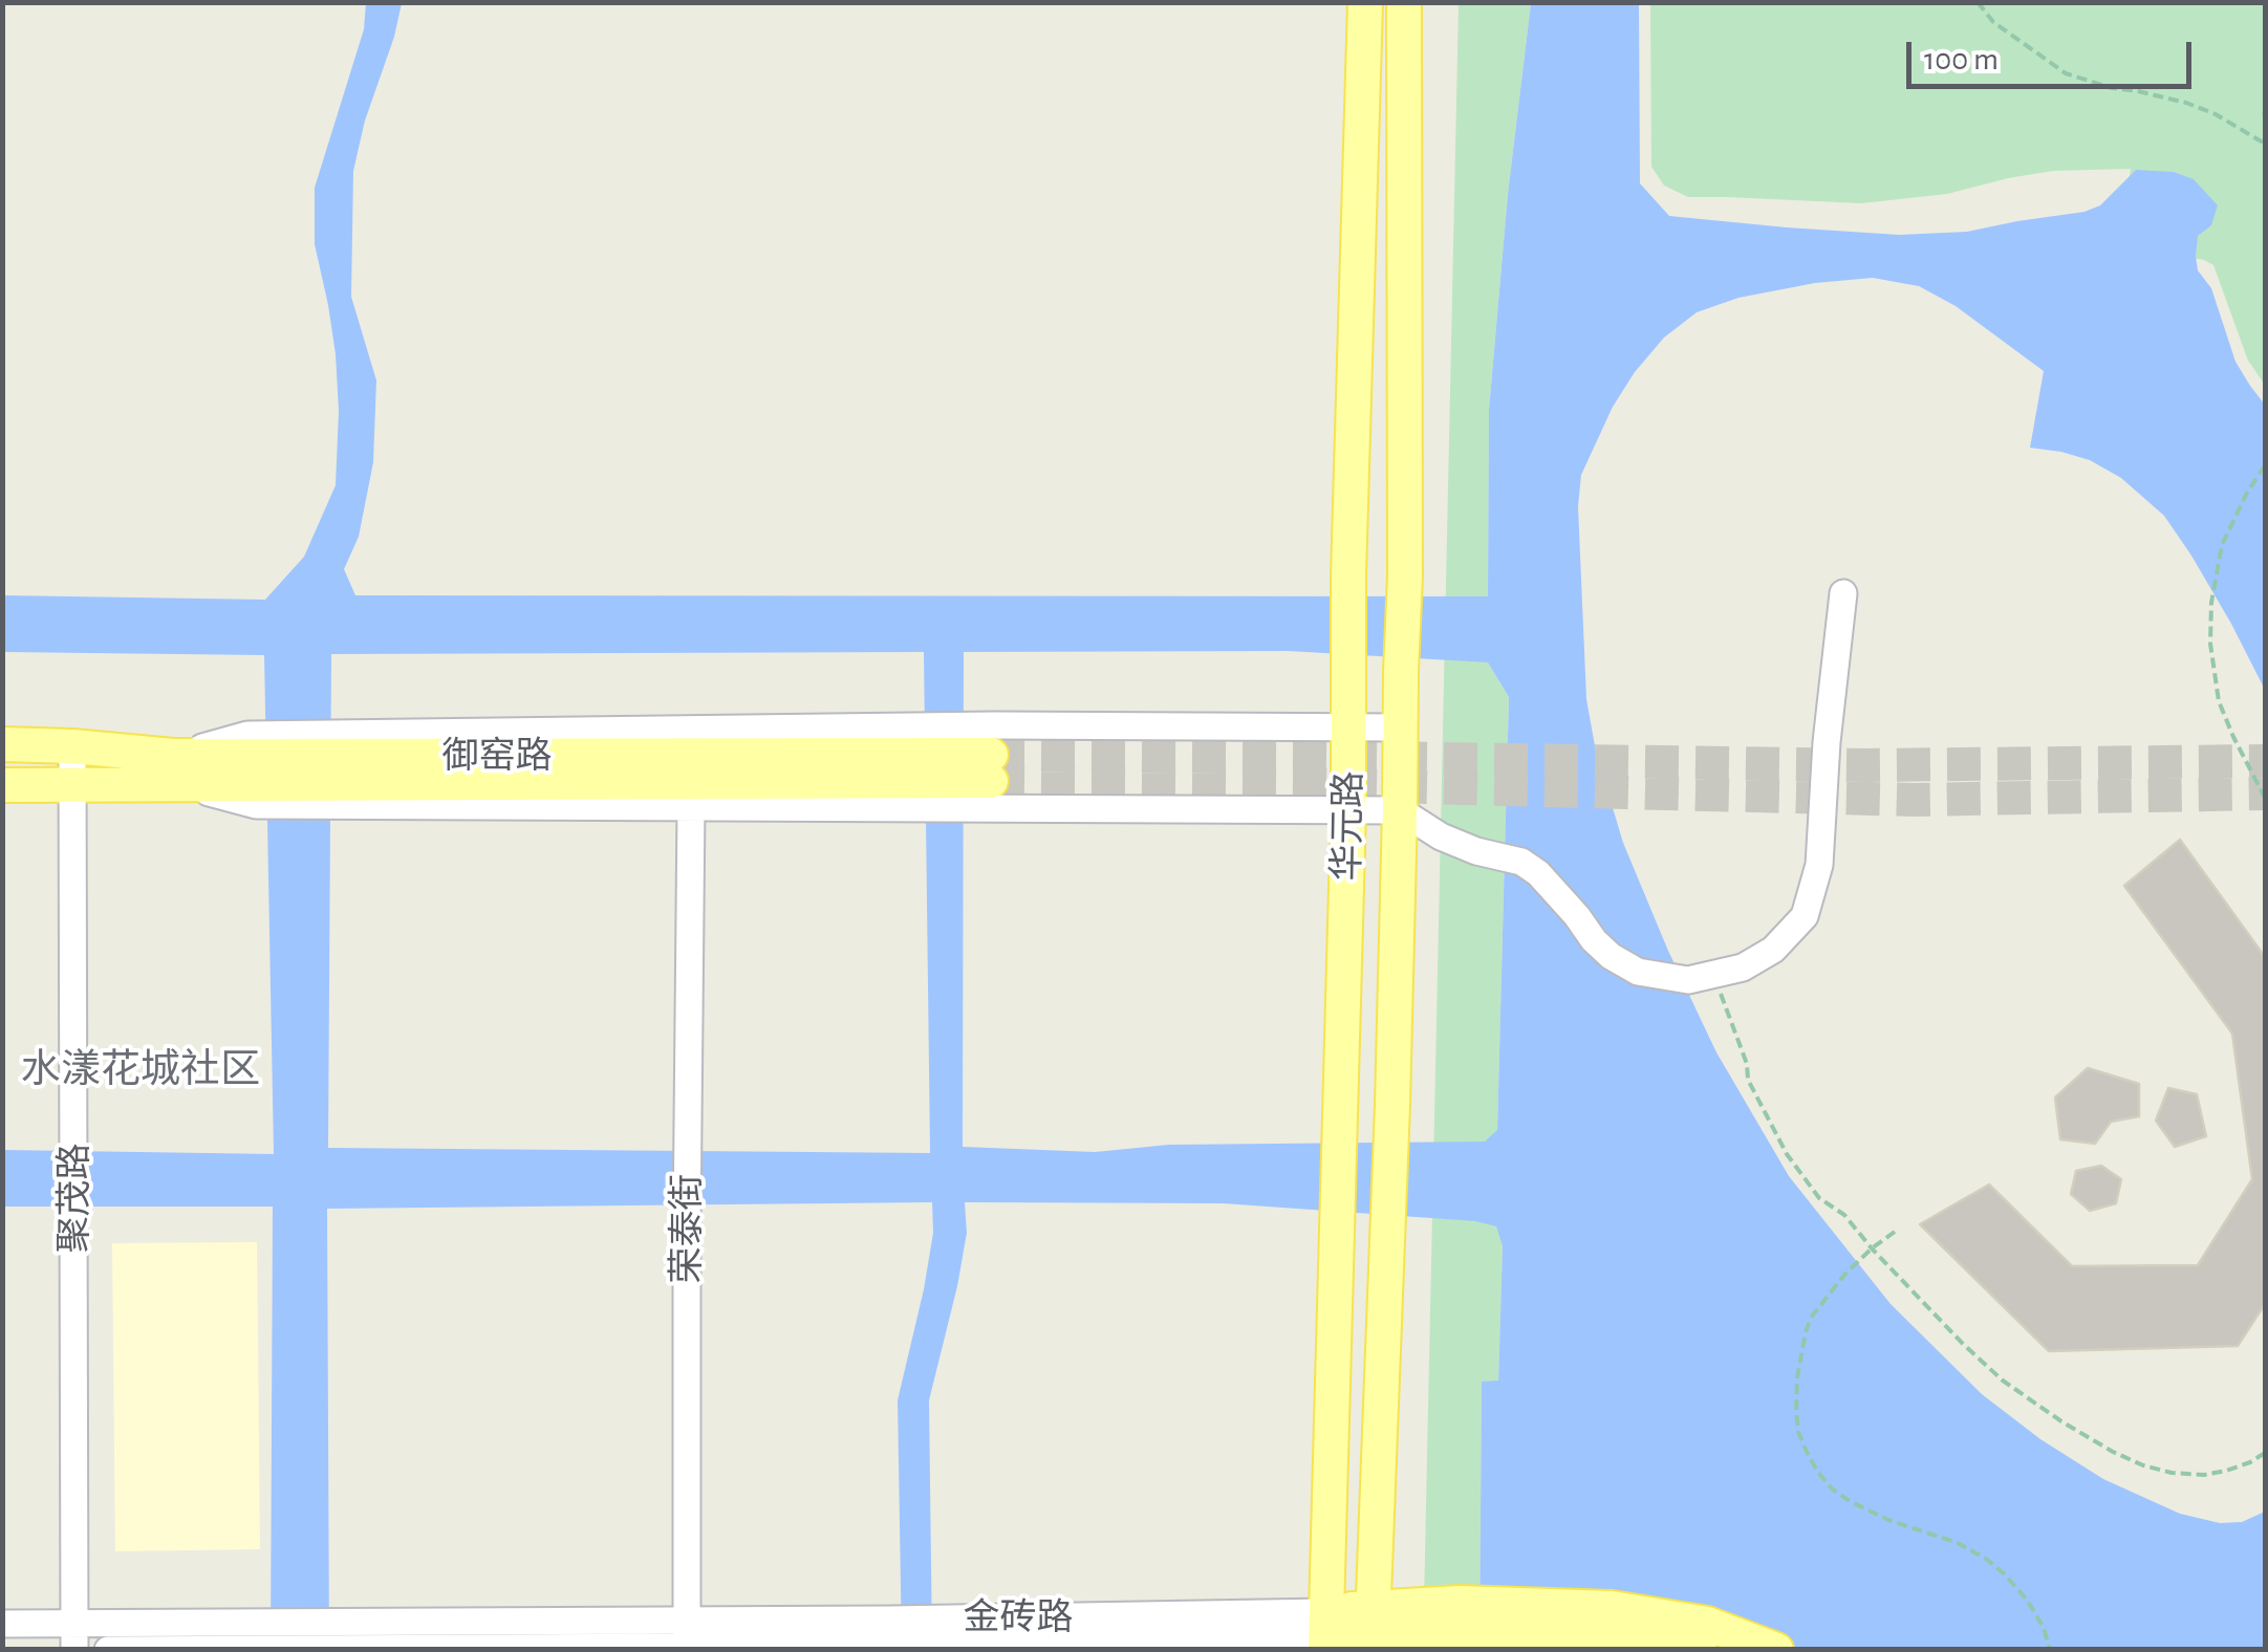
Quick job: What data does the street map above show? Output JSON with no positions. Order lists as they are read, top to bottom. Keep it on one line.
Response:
{"streets":{"main road":["御窑路","华元路","金砖路"],"street":["聚茂路","荣泰街"]},"crossings":[["御窑路","聚茂路"],["华元路","金砖路"],["聚茂路","金砖路"],["荣泰街","金砖路"]],"districts":["水漾花城社区"],"scale_bar":"100 m"}
